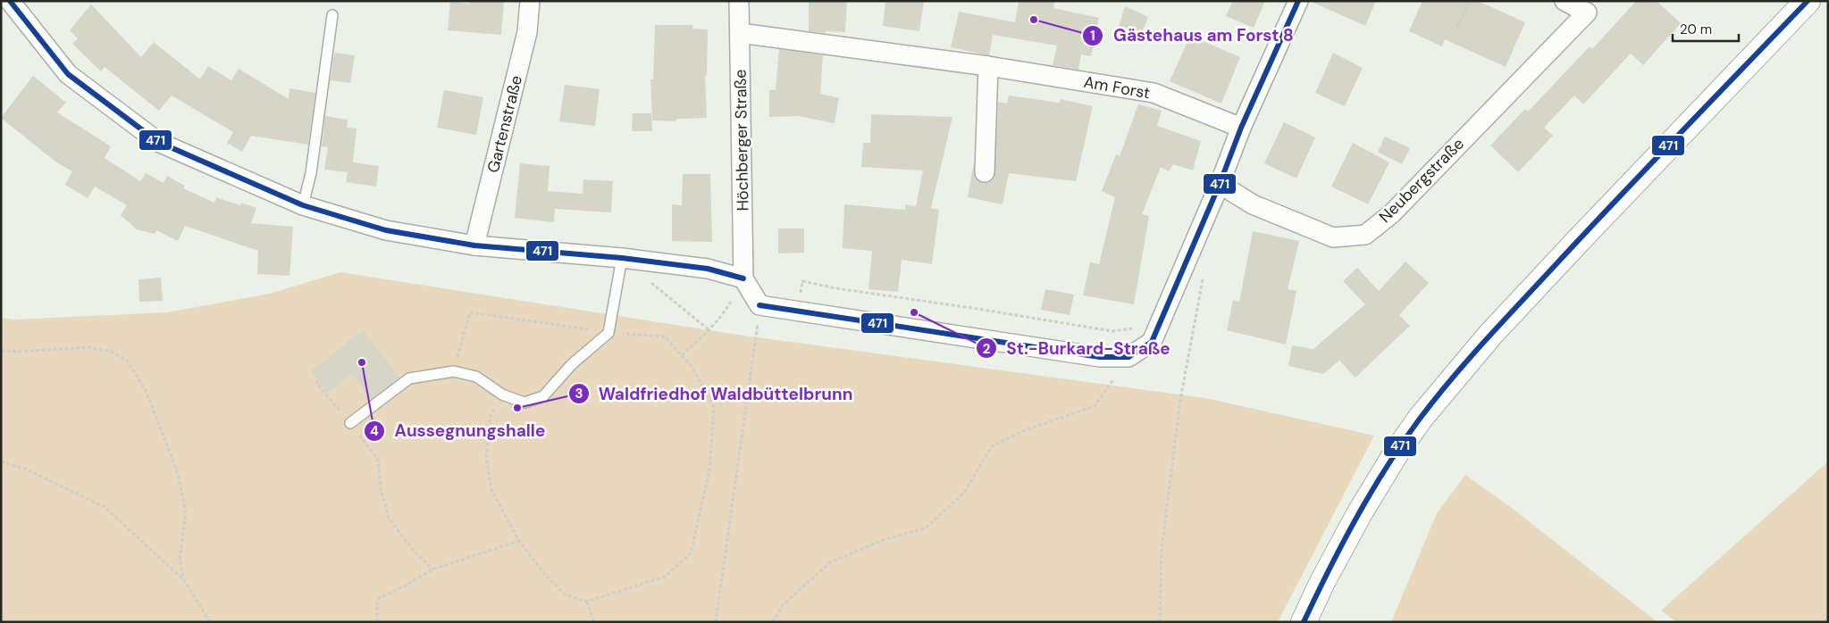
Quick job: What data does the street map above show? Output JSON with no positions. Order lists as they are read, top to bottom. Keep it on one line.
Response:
{"streets":{"street":["Am Forst","Gartenstraße","Höchberger Straße","Neubergstraße"]},"crossings":[["Am Forst","Höchberger Straße"]],"places":["Gästehaus am Forst 8","St.-Burkard-Straße","Aussegnungshalle","Waldfriedhof Waldbüttelbrunn"],"lines":["transit line 471"],"scale_bar":"20 m"}
